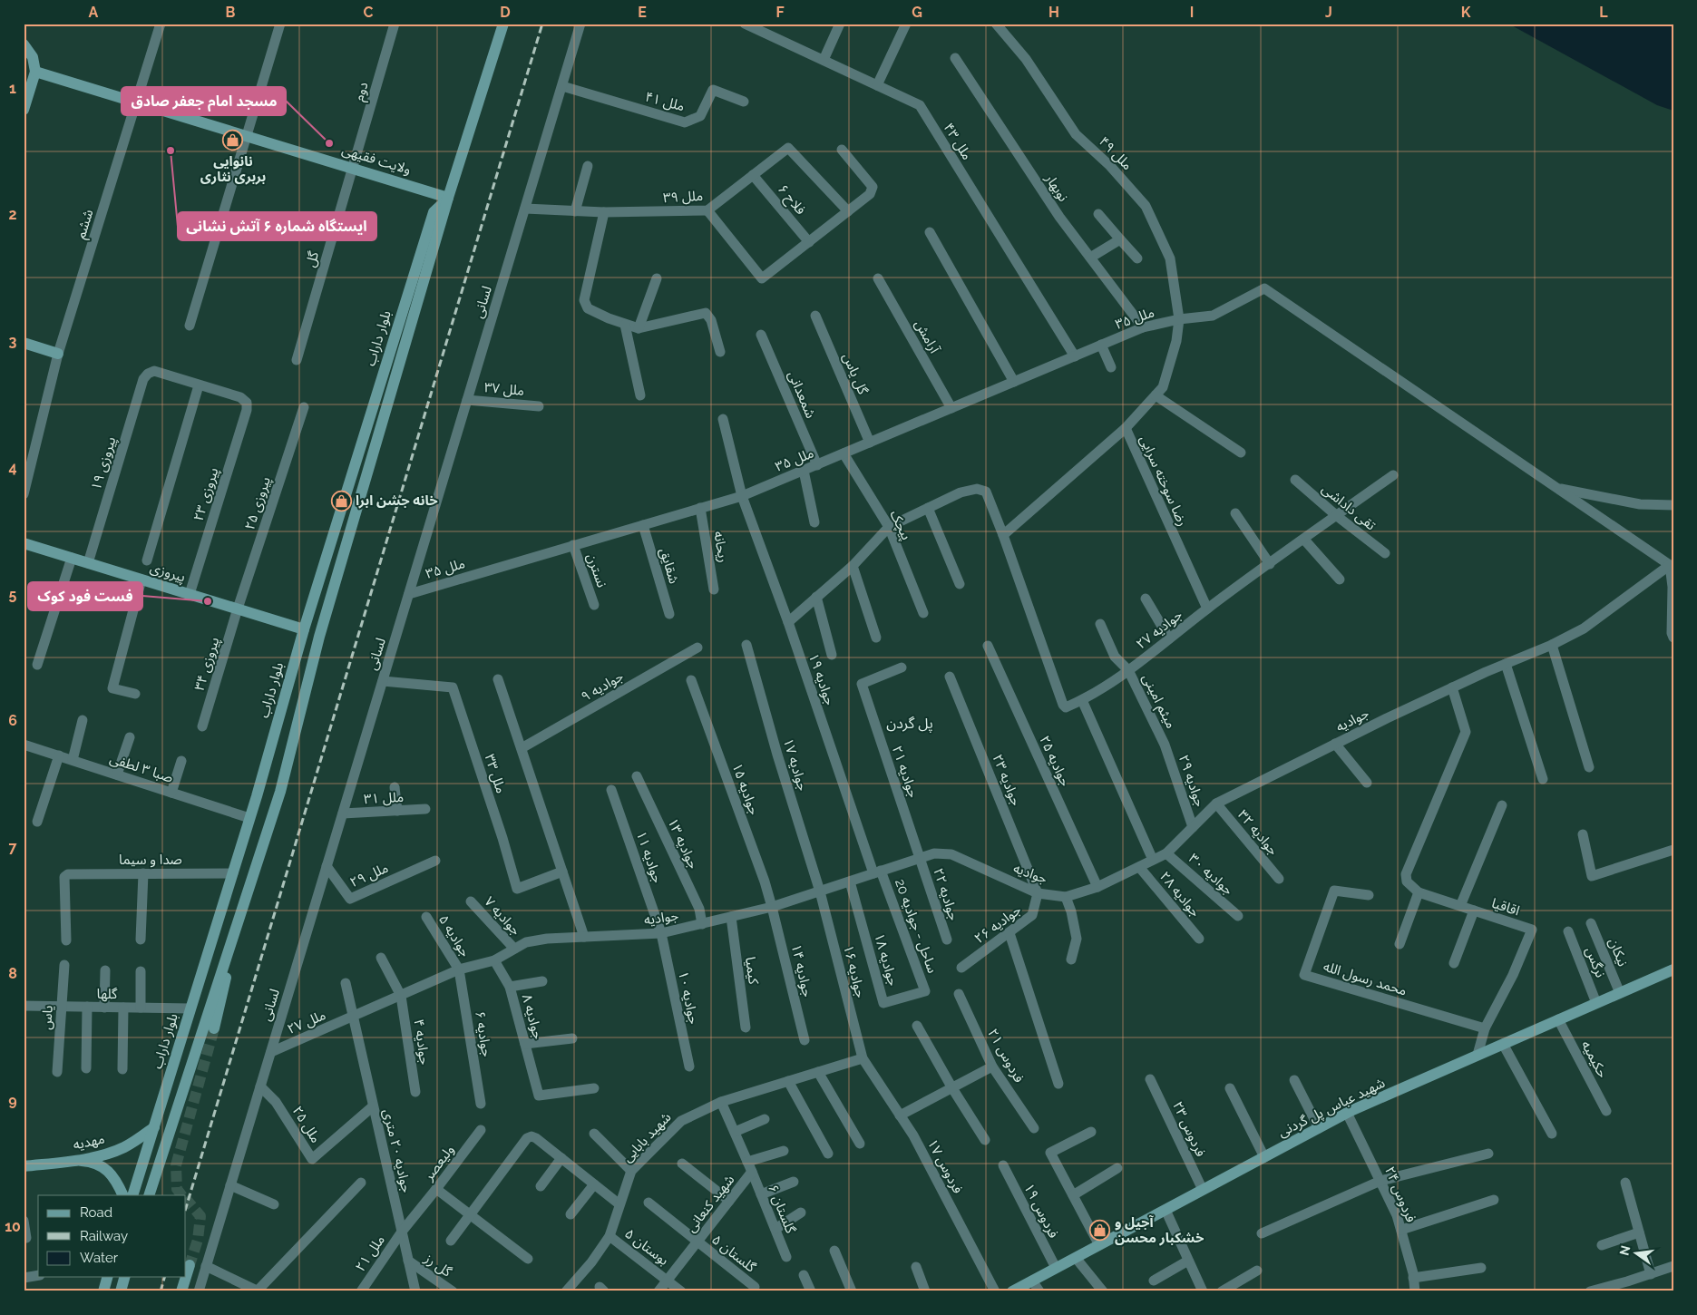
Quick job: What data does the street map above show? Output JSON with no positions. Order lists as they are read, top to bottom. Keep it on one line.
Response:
{"streets":{"main road":["ولایت فقیهی","بلوار داراب","پیروزی","شهید عباس پل گردنی","مهدیه"],"street":["دوم","ملل ۴۱","ملل ۴۳","ملل ۴۹","نوبهار","ملل ۳۹","فلاح ۶","ششم","گل","لسانی","ملل ۳۵","آرامش","گل یاس","ملل ۳۷","شمعدانی","پیروزی ۱۹","رضا سوخته سرایی","پیروزی ۲۳","پیروزی ۲۵","تقی داداشی","پیچک","ریحانه","شقایق","نسترن","جوادیه ۲۷","پیروزی ۳۴","جوادیه ۱۹","جوادیه ۹","میثم امینی","جوادیه","جوادیه ۲۵","جوادیه ۱۷","صبا ۳ لطفی","جوادیه ۲۱","ملل ۳۳","جوادیه ۲۳","جوادیه ۲۹","جوادیه ۱۵","ملل ۳۱","جوادیه ۳۲","جوادیه ۱۳","جوادیه ۱۱","صدا و سیما","جوادیه ۳۰","ملل ۲۹","جوادیه ۲۲","جوادیه ۲۸","اقاقیا","جوادیه ۷","جوادیه ۲۶","ساحل - جوادیه 20","۵ جوادیه","نیکان","جوادیه ۱۸","نرگس","کیمیا","جوادیه ۱۴","جوادیه ۱۶","محمد رسول الله","گلها","جوادیه ۱۰","جوادیه ۸","یاس","ملل ۲۷","جوادیه ۶","جوادیه ۴","فردوس ۲۱","حکیمیه","ملل ۲۵","فردوس ۲۳","شهید بابایی","جوادیه ۲۰ متری","ولیعصر","فردوس ۱۷","فردوس ۲۴","شهید کنعانی","گلستان ۶","فردوس ۱۹","بوستان ۵","ملل ۲۱","گلستان ۵","گل رز"]},"crossings":[["دوم","ولایت فقیهی"],["دوم","گل"],["ملل ۴۱","لسانی"],["ملل ۴۳","ملل ۳۵"],["ملل ۴۹","ملل ۳۵"],["ملل ۴۹","رضا سوخته سرایی"],["ولایت فقیهی","ششم"],["ولایت فقیهی","گل"],["ولایت فقیهی","بلوار داراب"],["نوبهار","ملل ۳۵"],["ملل ۳۹","فلاح ۶"],["ملل ۳۹","لسانی"],["لسانی","ملل ۳۵"],["لسانی","ملل ۳۷"],["لسانی","ملل ۳۳"],["لسانی","ملل ۳۱"],["لسانی","ملل ۲۹"],["لسانی","ملل ۲۷"],["لسانی","ملل ۲۵"],["ملل ۳۵","آرامش"],["ملل ۳۵","گل یاس"],["ملل ۳۵","شمعدانی"],["ملل ۳۵","رضا سوخته سرایی"],["ملل ۳۵","پیچک"],["ملل ۳۵","ریحانه"],["ملل ۳۵","شقایق"],["ملل ۳۵","نسترن"],["ملل ۳۵","جوادیه ۱۹"],["بلوار داراب","پیروزی"],["بلوار داراب","صبا ۳ لطفی"],["بلوار داراب","صدا و سیما"],["بلوار داراب","گلها"],["بلوار داراب","مهدیه"],["پیروزی ۱۹","پیروزی ۲۳"],["پیروزی ۱۹","پیروزی"],["رضا سوخته سرایی","جوادیه ۲۷"],["پیروزی ۲۳","پیروزی"],["پیروزی ۲۵","پیروزی"],["پیروزی ۲۵","پیروزی ۳۴"],["تقی داداشی","جوادیه ۲۷"],["پیروزی","پیروزی ۳۴"],["جوادیه ۲۷","میثم امینی"],["جوادیه ۱۹","جوادیه"],["جوادیه ۱۹","ساحل - جوادیه 20"],["میثم امینی","جوادیه ۲۹"],["جوادیه","جوادیه ۲۵"],["جوادیه","جوادیه ۱۷"],["جوادیه","جوادیه ۲۱"],["جوادیه","جوادیه ۲۳"],["جوادیه","جوادیه ۲۹"],["جوادیه","جوادیه ۱۵"],["جوادیه","جوادیه ۳۲"],["جوادیه","جوادیه ۱۳"],["جوادیه","جوادیه ۱۱"],["جوادیه","جوادیه ۳۰"],["جوادیه","جوادیه ۲۲"],["جوادیه","جوادیه ۲۸"],["جوادیه","جوادیه ۷"],["جوادیه","جوادیه ۲۶"],["جوادیه","ساحل - جوادیه 20"],["جوادیه","۵ جوادیه"],["جوادیه","جوادیه ۱۸"],["جوادیه","کیمیا"],["جوادیه","جوادیه ۱۴"],["جوادیه","جوادیه ۱۶"],["جوادیه","جوادیه ۱۰"],["جوادیه","جوادیه ۸"],["جوادیه","ملل ۲۷"],["جوادیه","جوادیه ۶"],["جوادیه","جوادیه ۴"],["جوادیه","جوادیه ۲۰ متری"],["جوادیه ۱۷","جوادیه ۱۶"],["جوادیه ۲۱","جوادیه ۲۲"],["جوادیه ۲۳","جوادیه ۲۶"],["جوادیه ۱۵","جوادیه ۱۴"],["جوادیه ۱۱","جوادیه ۱۰"],["اقاقیا","محمد رسول الله"],["ساحل - جوادیه 20","جوادیه ۱۸"],["۵ جوادیه","جوادیه ۶"],["نیکان","شهید عباس پل گردنی"],["نرگس","شهید عباس پل گردنی"],["جوادیه ۱۶","شهید بابایی"],["جوادیه ۱۶","فردوس ۱۷"],["گلها","یاس"],["ملل ۲۷","جوادیه ۲۰ متری"],["حکیمیه","شهید عباس پل گردنی"],["شهید عباس پل گردنی","فردوس ۲۳"],["شهید عباس پل گردنی","فردوس ۲۴"],["شهید عباس پل گردنی","فردوس ۱۹"],["ملل ۲۵","جوادیه ۲۰ متری"],["شهید بابایی","فردوس ۱۷"],["شهید بابایی","شهید کنعانی"],["شهید بابایی","بوستان ۵"],["جوادیه ۲۰ متری","ولیعصر"],["جوادیه ۲۰ متری","ملل ۲۱"],["جوادیه ۲۰ متری","گل رز"],["ولیعصر","ملل ۲۱"],["شهید کنعانی","گلستان ۶"],["شهید کنعانی","بوستان ۵"],["شهید کنعانی","گلستان ۵"]],"districts":["پل گردن"],"places":{"shop":["نانوایی بربری نثاری","خانه جشن ابرا","آجیل و خشکبار محسن"],"other":["مسجد امام جعفر صادق","ایستگاه شماره ۶ آتش نشانی","فست فود کوک"]},"legend":["Road","Railway","Water"],"north":"left","grid":{"columns":["A","B","C","D","E","F","G","H","I","J","K","L"],"rows":["1","2","3","4","5","6","7","8","9","10"]}}
